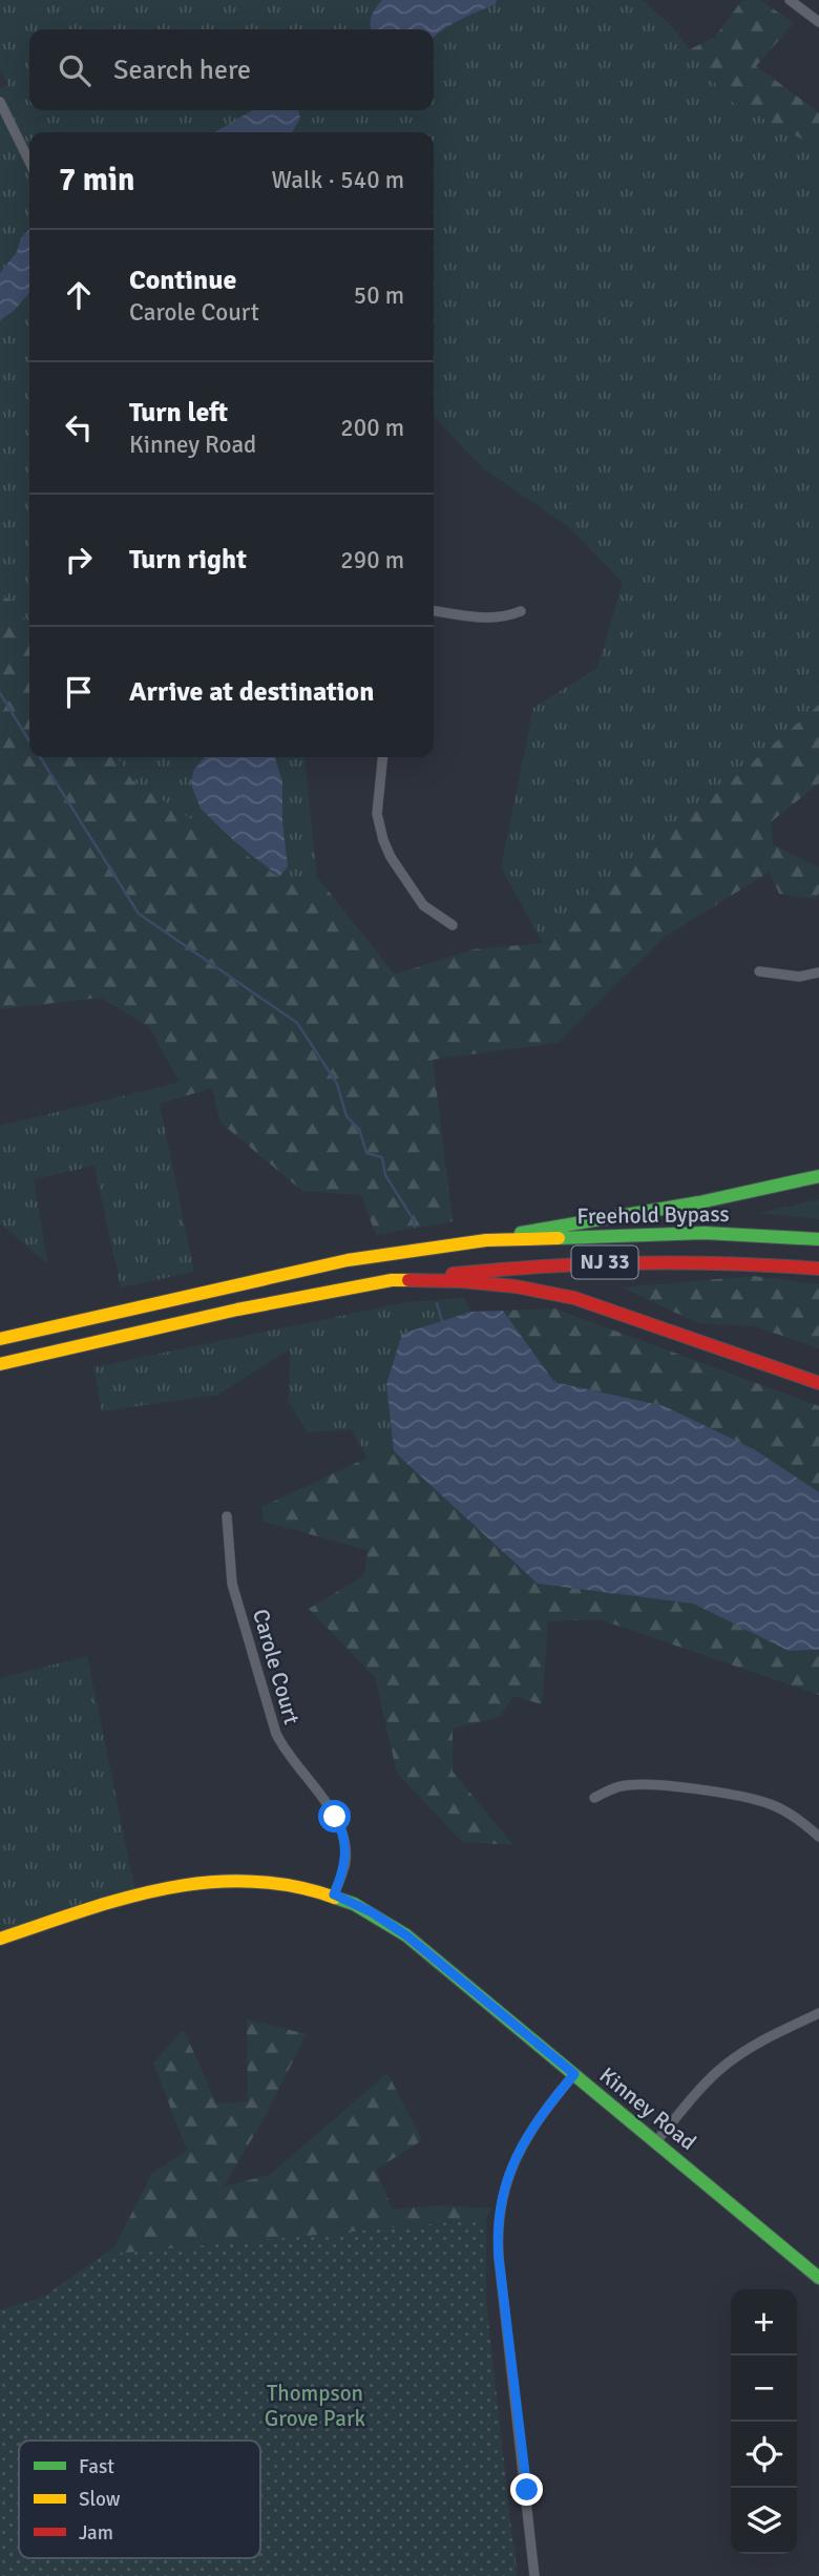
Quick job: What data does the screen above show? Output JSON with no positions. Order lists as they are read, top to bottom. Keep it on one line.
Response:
{"streets":{"main road":["Freehold Bypass","NJ 33","Kinney Road"],"street":["Carole Court"]},"crossings":[["Freehold Bypass","NJ 33"],["Carole Court","Kinney Road"]],"parks":["Thompson Grove Park"],"legend":["Fast","Slow","Jam"],"page":{"search":"Search here","heading":["7 min","Walk · 540 m"],"list":[["Continue","Carole Court","50 m"],["Turn left","Kinney Road","200 m"],["Turn right","290 m"],"Arrive at destination"],"map_buttons":["+","−"]}}
